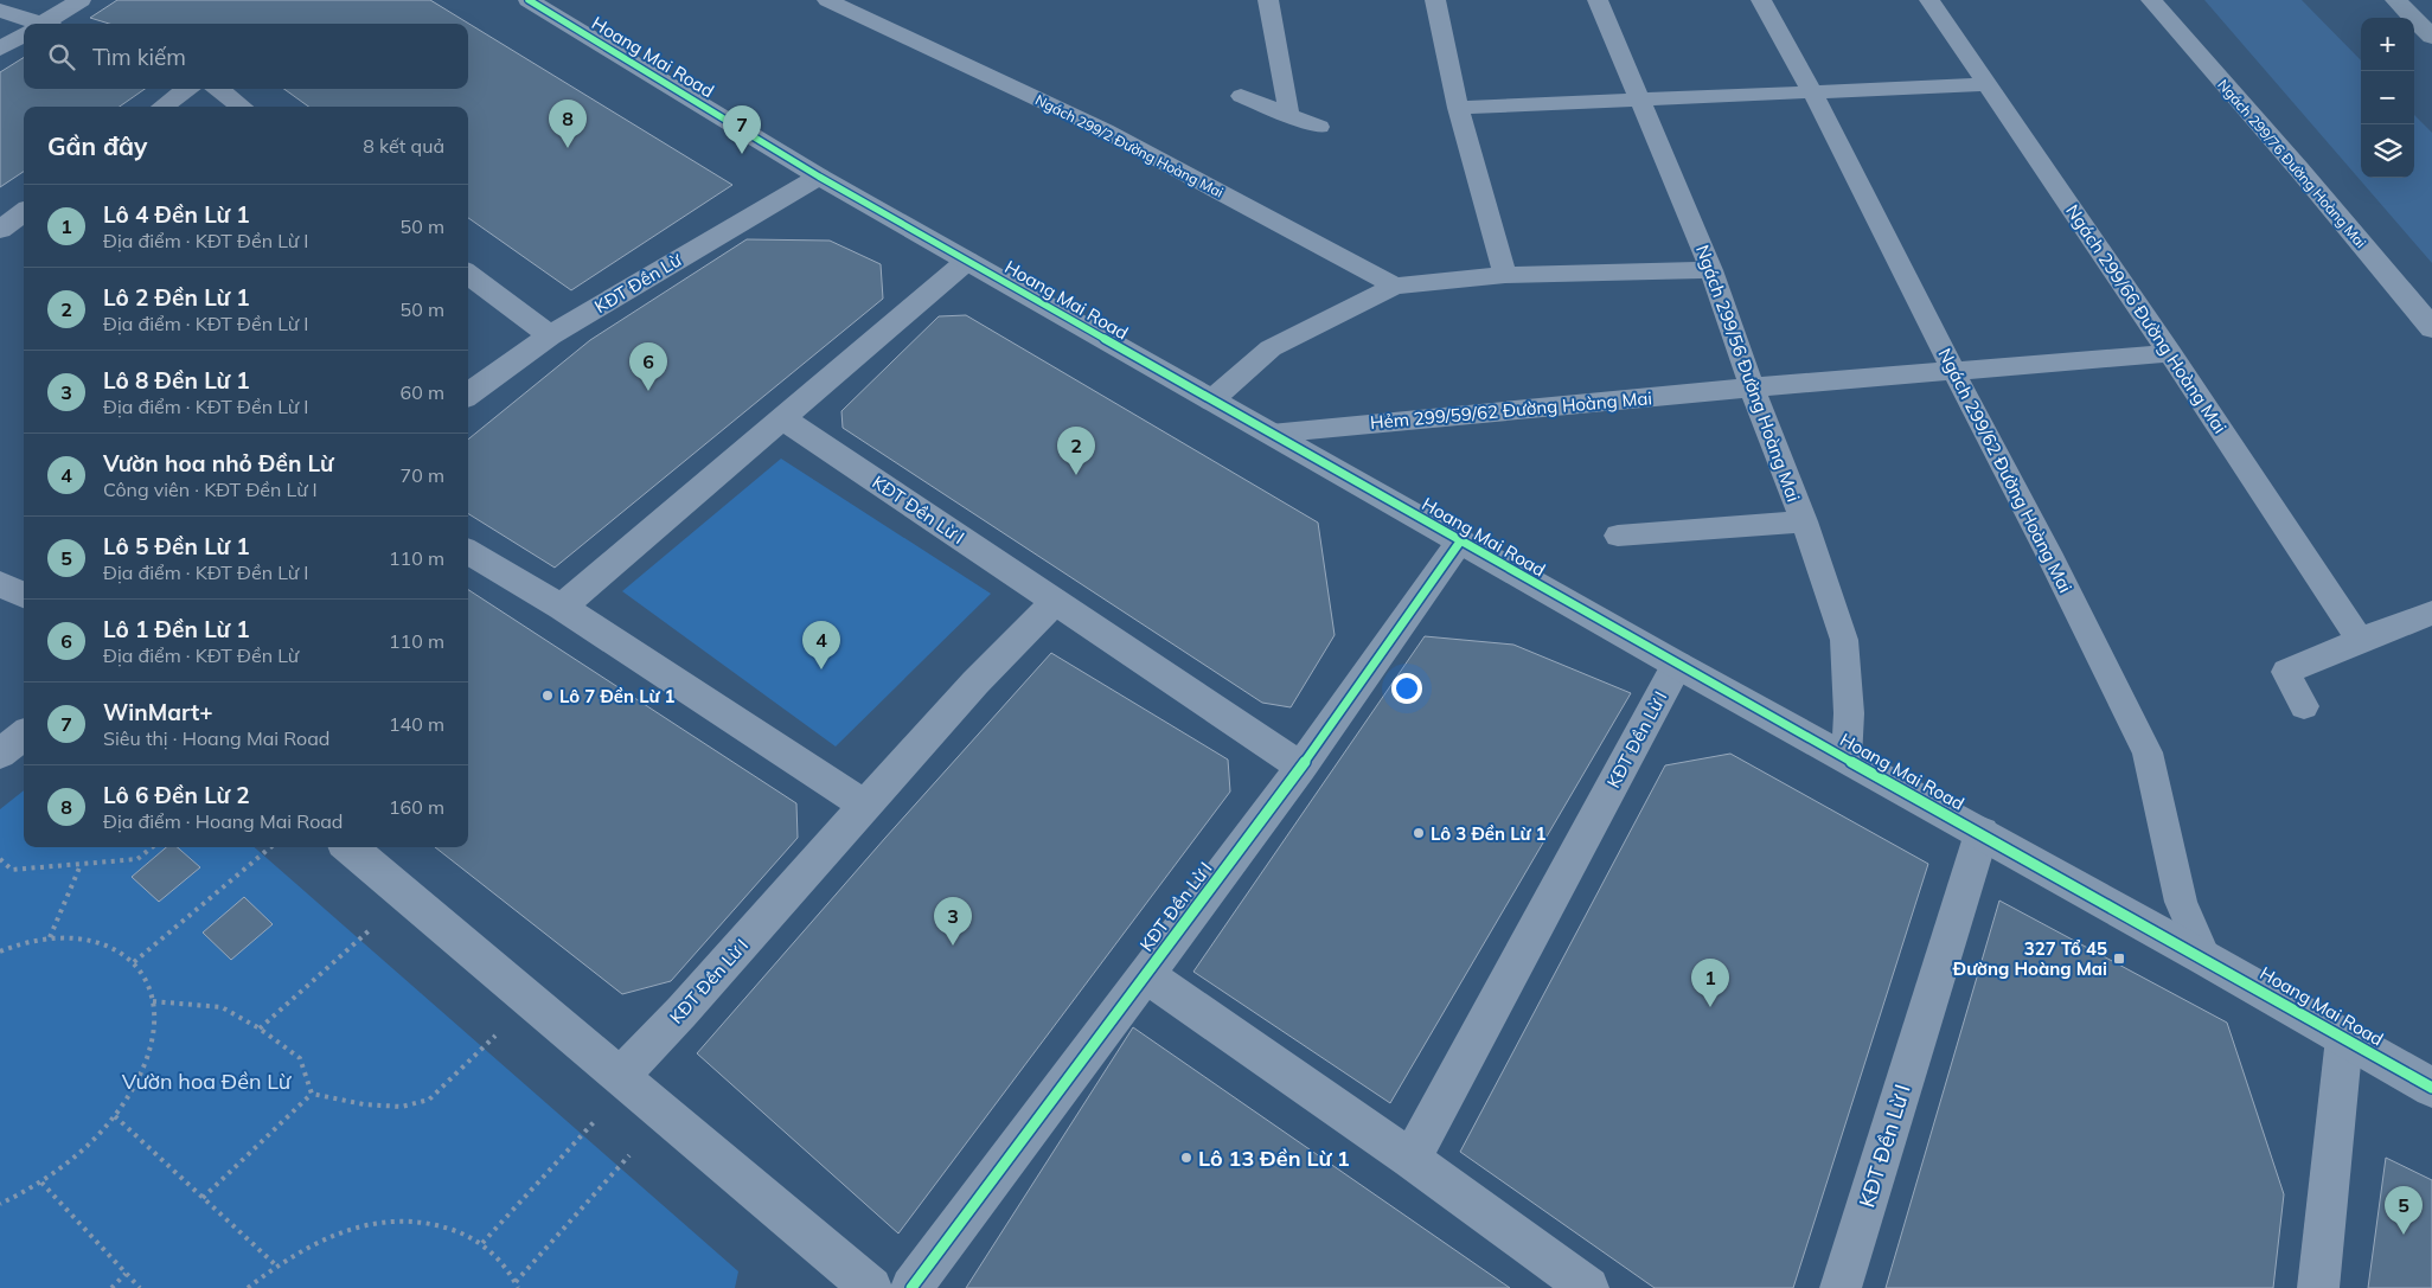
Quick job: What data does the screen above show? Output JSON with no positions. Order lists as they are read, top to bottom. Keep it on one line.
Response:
{"streets":{"street":["Hoang Mai Road","Ngách 299/76 Đường Hoàng Mai","KĐT Đền Lừ","KĐT Đền Lừ I"],"lane":["Ngách 299/2 Đường Hoàng Mai","Ngách 299/66 Đường Hoàng Mai","Ngách 299/56 Đường Hoàng Mai","Hẻm 299/59/62 Đường Hoàng Mai","Ngách 299/62 Đường Hoàng Mai"]},"crossings":[["Hoang Mai Road","KĐT Đền Lừ"],["Hoang Mai Road","Ngách 299/56 Đường Hoàng Mai"],["Hoang Mai Road","Hẻm 299/59/62 Đường Hoàng Mai"],["Hoang Mai Road","Ngách 299/62 Đường Hoàng Mai"],["Hoang Mai Road","KĐT Đền Lừ I"],["Ngách 299/66 Đường Hoàng Mai","Hẻm 299/59/62 Đường Hoàng Mai"],["Ngách 299/56 Đường Hoàng Mai","Hẻm 299/59/62 Đường Hoàng Mai"],["Hẻm 299/59/62 Đường Hoàng Mai","Ngách 299/62 Đường Hoàng Mai"]],"parks":["Vườn hoa Đền Lừ"],"places":{"other":["Lô 7 Đền Lừ 1","Lô 3 Đền Lừ 1","Lô 13 Đền Lừ 1"],"transit":["327 Tổ 45 Đường Hoàng Mai"]},"page":{"map_buttons":["+","−"],"search":"Tìm kiếm","pins":["8","7","6","2","4","3","1","5"],"heading":["Gần đây","8 kết quả"],"list":[{"mark":"1","name":"Lô 4 Đền Lừ 1","note":"Địa điểm · KĐT Đền Lừ I","value":"50 m"},{"mark":"2","name":"Lô 2 Đền Lừ 1","note":"Địa điểm · KĐT Đền Lừ I","value":"50 m"},{"mark":"3","name":"Lô 8 Đền Lừ 1","note":"Địa điểm · KĐT Đền Lừ I","value":"60 m"},{"mark":"4","name":"Vườn hoa nhỏ Đền Lừ","note":"Công viên · KĐT Đền Lừ I","value":"70 m"},{"mark":"5","name":"Lô 5 Đền Lừ 1","note":"Địa điểm · KĐT Đền Lừ I","value":"110 m"},{"mark":"6","name":"Lô 1 Đền Lừ 1","note":"Địa điểm · KĐT Đền Lừ","value":"110 m"},{"mark":"7","name":"WinMart+","note":"Siêu thị · Hoang Mai Road","value":"140 m"},{"mark":"8","name":"Lô 6 Đền Lừ 2","note":"Địa điểm · Hoang Mai Road","value":"160 m"}]}}
